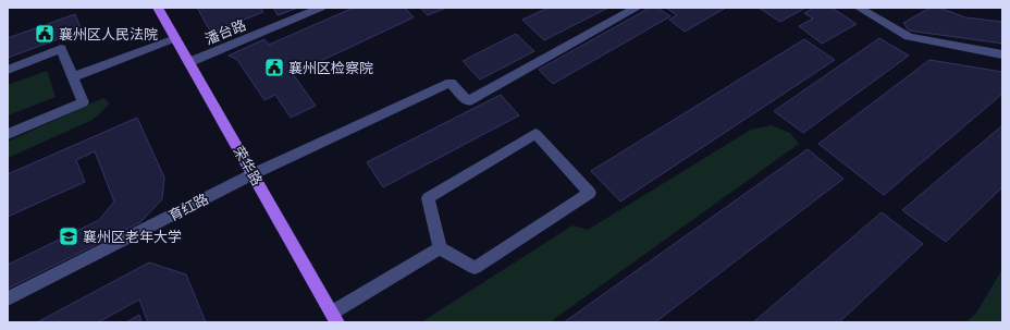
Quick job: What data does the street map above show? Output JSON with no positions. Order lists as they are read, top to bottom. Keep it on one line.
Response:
{"streets":{"main road":["荣华路"],"street":["潘台路","育红路"]},"crossings":[["潘台路","荣华路"],["荣华路","育红路"]],"places":{"public building":["襄州区人民法院","襄州区检察院"],"school or university":["襄州区老年大学"]}}
